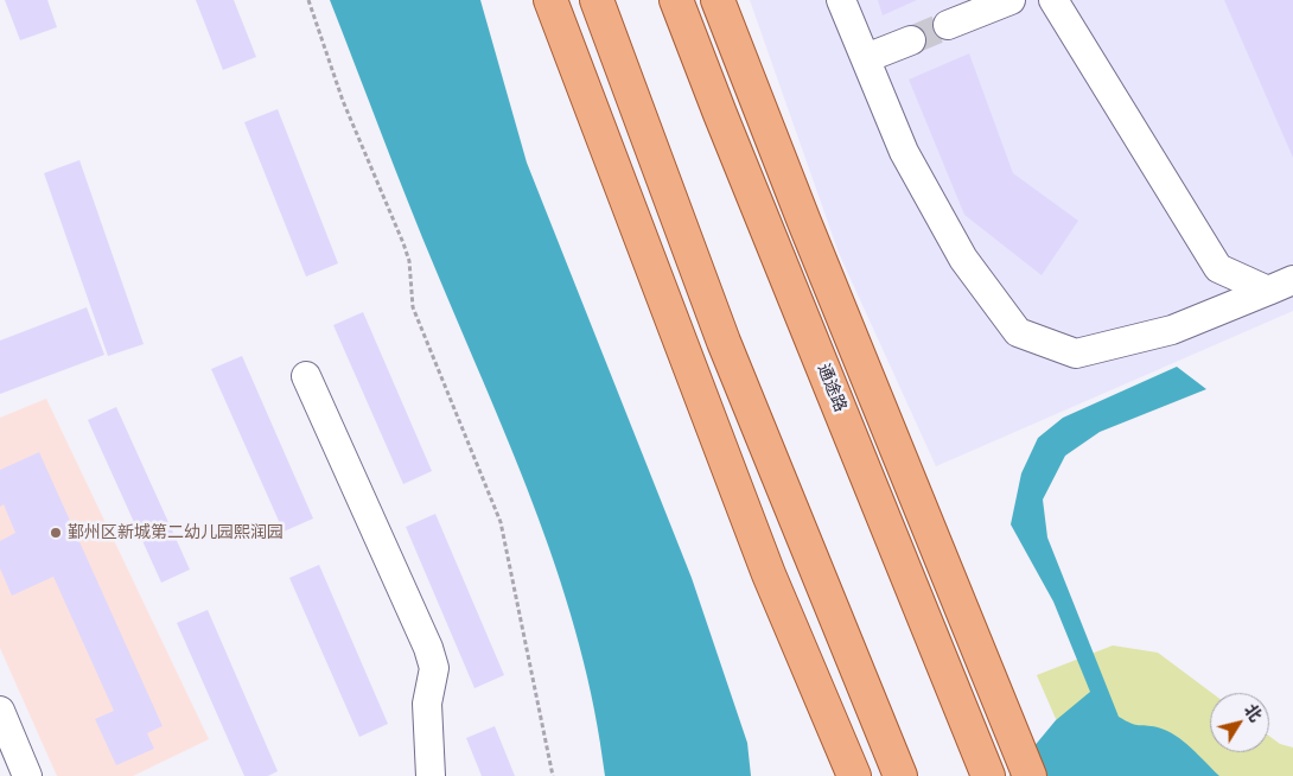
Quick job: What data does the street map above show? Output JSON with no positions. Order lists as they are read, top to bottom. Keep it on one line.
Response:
{"streets":{"main road":["通途路"]},"places":["鄞州区新城第二幼儿园熙润园"],"north":"top right"}
